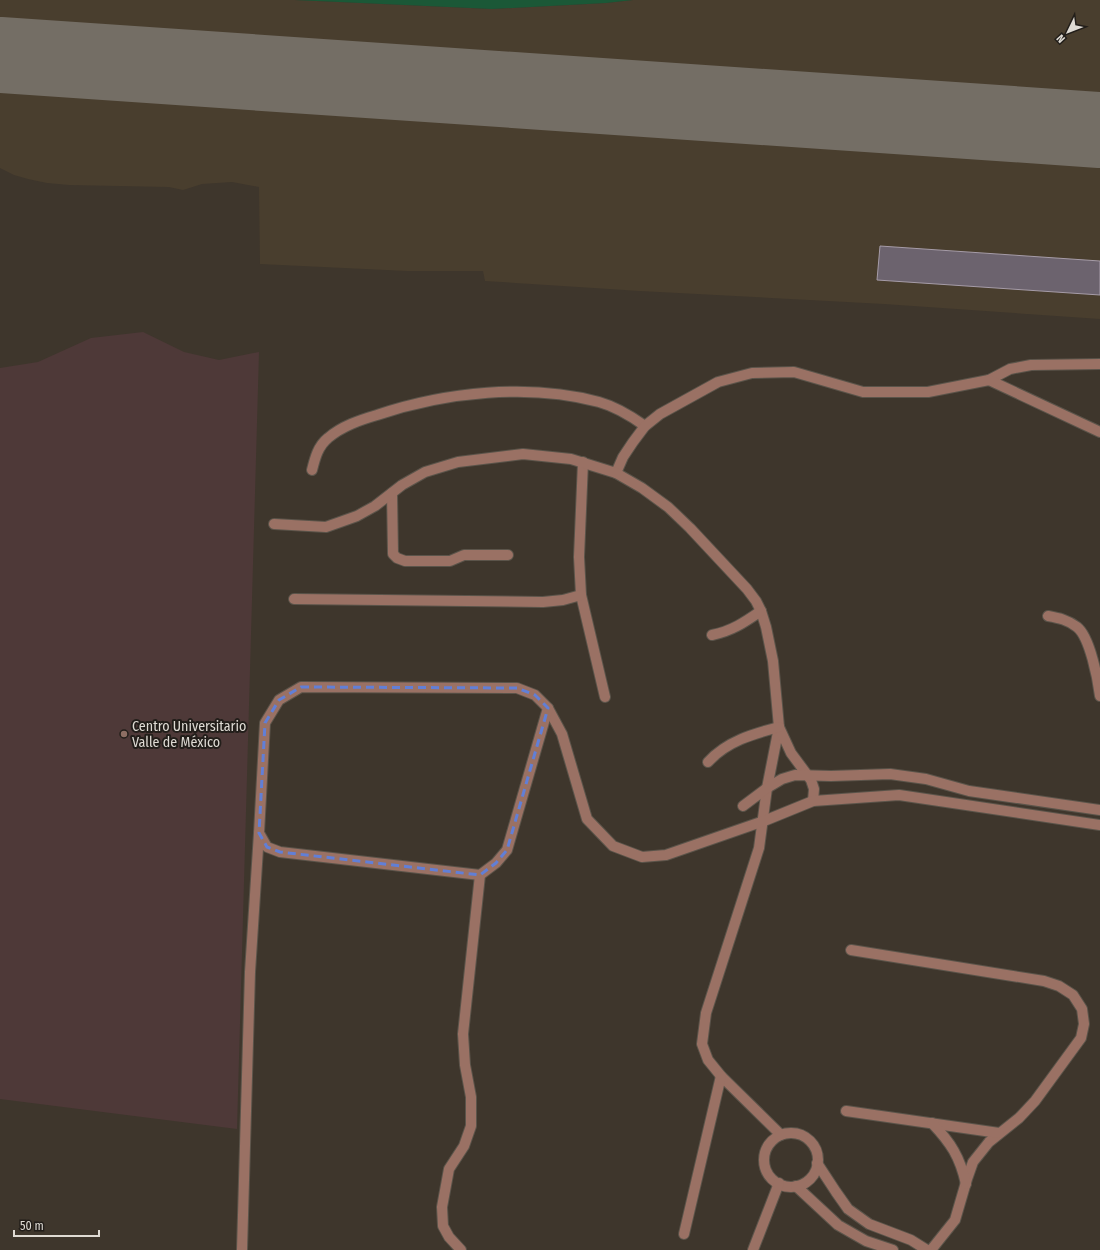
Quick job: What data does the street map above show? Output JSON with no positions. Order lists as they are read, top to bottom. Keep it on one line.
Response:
{"places":["Centro Universitario Valle de México"],"scale_bar":"50 m","north":"bottom left"}
